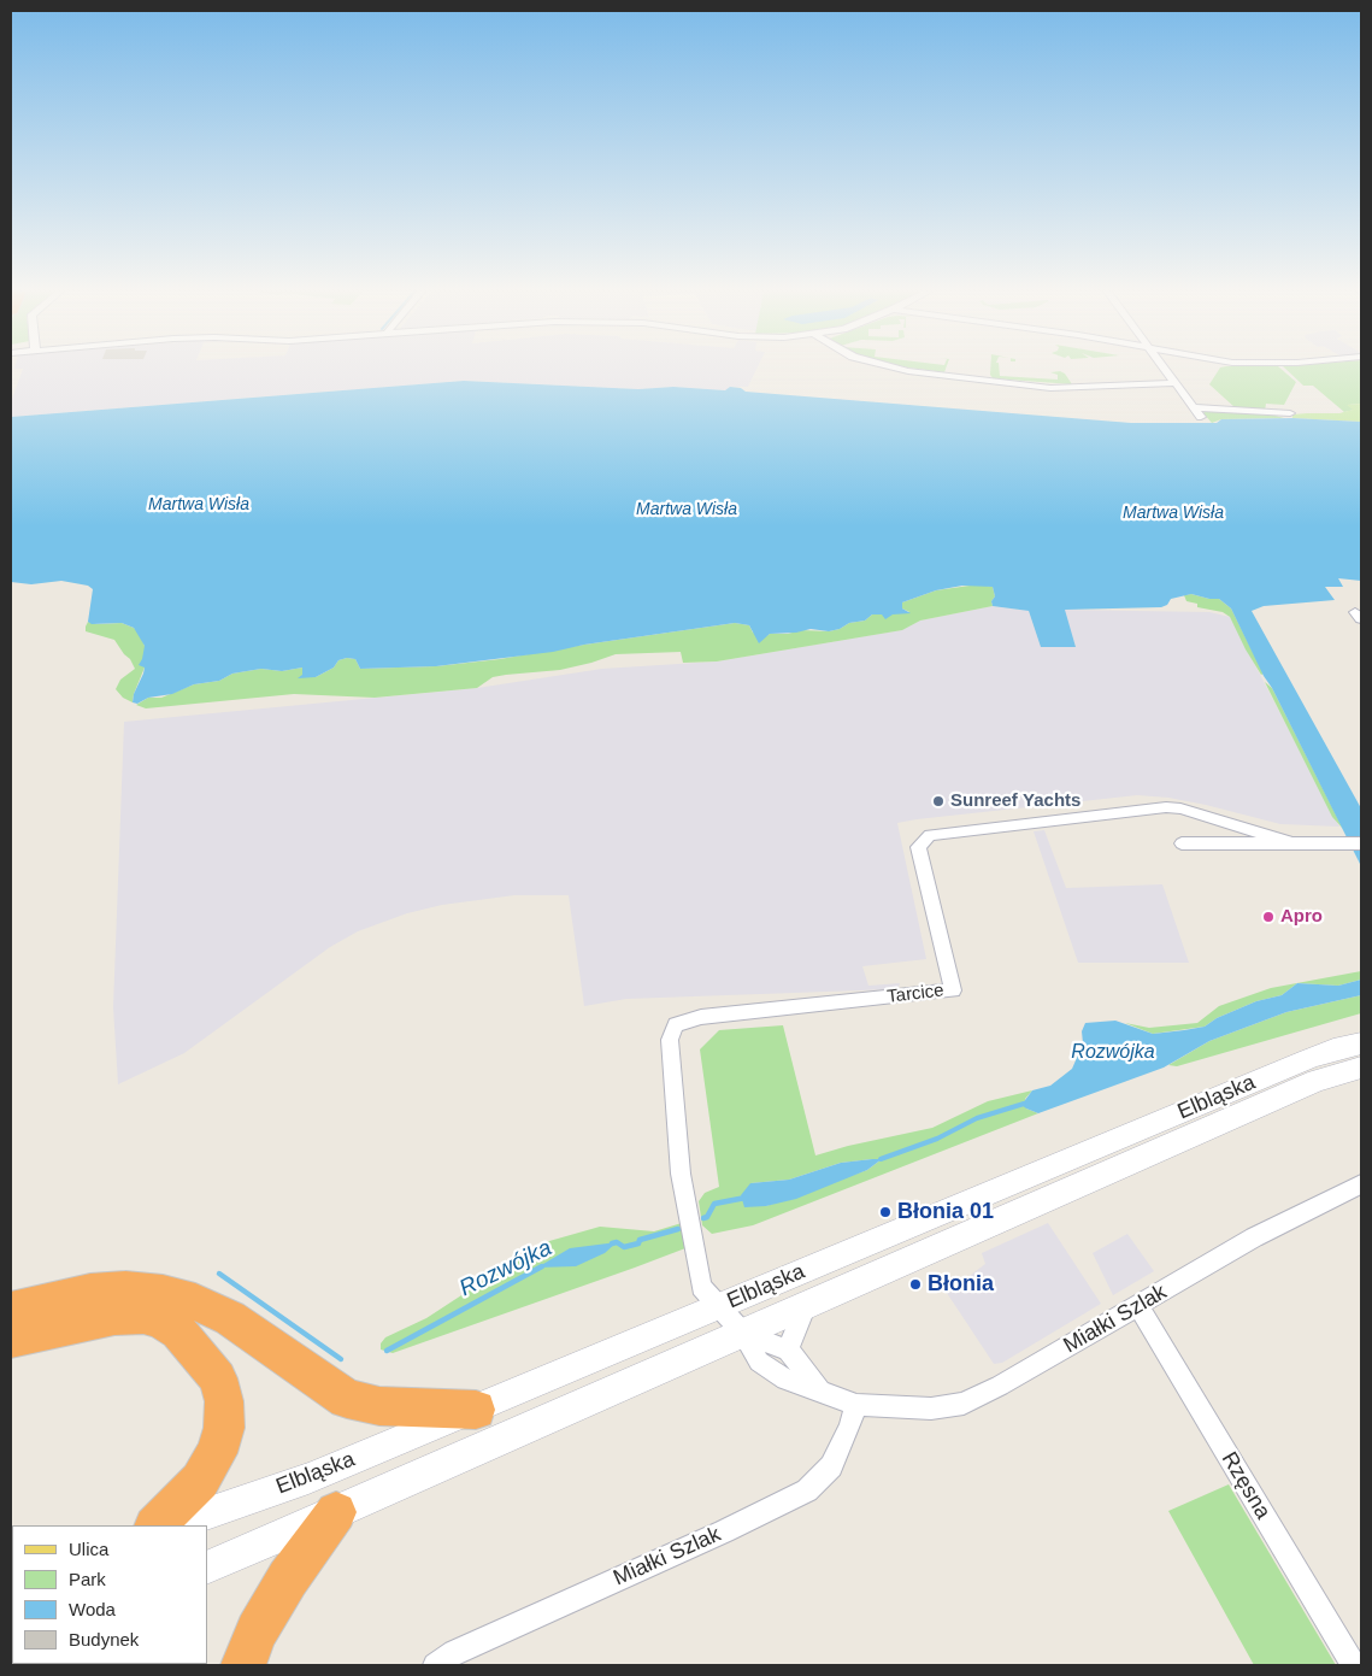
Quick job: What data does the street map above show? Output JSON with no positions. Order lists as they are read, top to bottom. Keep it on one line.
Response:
{"streets":{"main road":["Elbląska"],"street":["Tarcice","Miałki Szlak","Rzęsna"]},"crossings":[["Tarcice","Elbląska"],["Tarcice","Miałki Szlak"],["Elbląska","Miałki Szlak"],["Miałki Szlak","Rzęsna"]],"water":["Martwa Wisła","Rozwójka"],"places":["Sunreef Yachts","Apro","Błonia 01","Błonia"],"legend":["Ulica","Park","Woda","Budynek"]}
